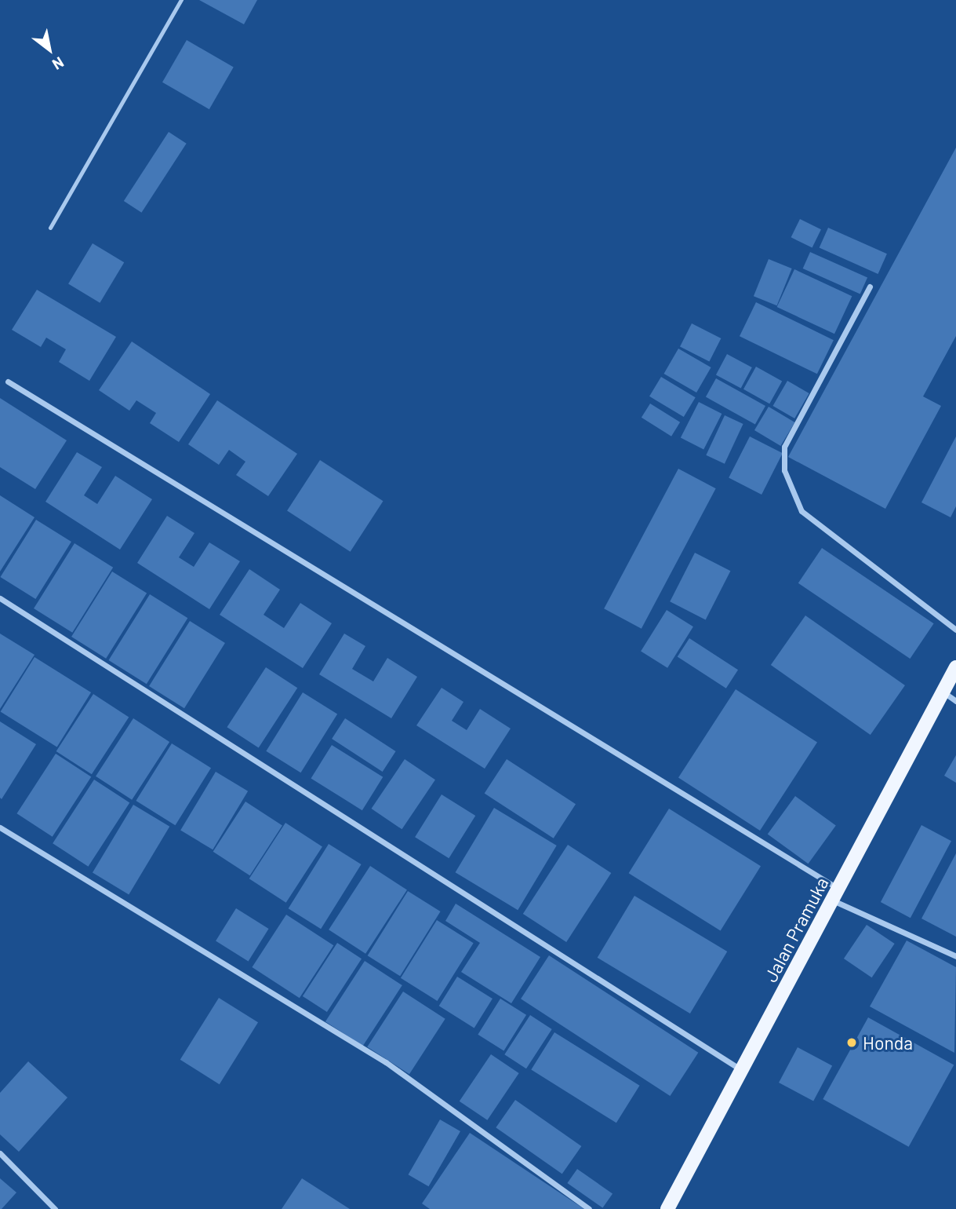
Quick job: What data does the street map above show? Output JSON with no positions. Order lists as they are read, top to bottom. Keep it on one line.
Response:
{"streets":{"main road":["Jalan Pramuka"]},"places":["Honda"],"north":"bottom right"}
